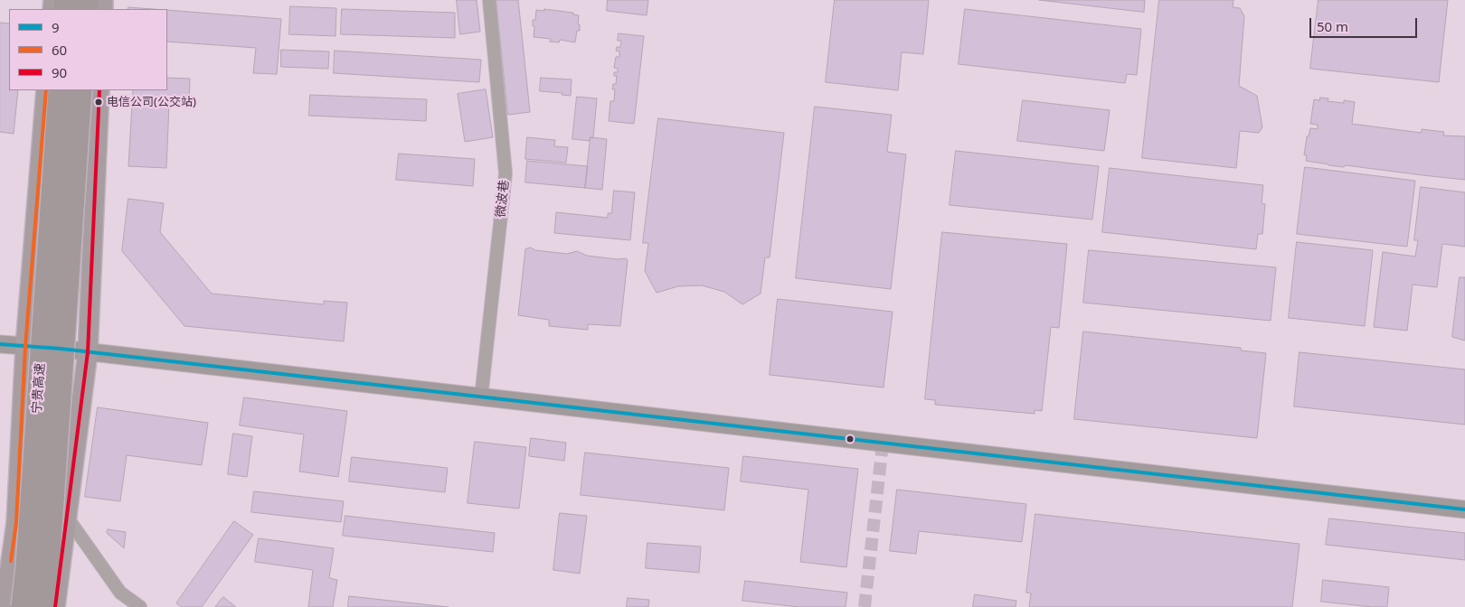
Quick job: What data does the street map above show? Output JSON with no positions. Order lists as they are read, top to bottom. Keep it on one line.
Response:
{"streets":{"highway":["宁贵高速"],"street":["微波巷"]},"places":["电信公司(公交站)"],"lines":["transit line 60","transit line 90","transit line 9"],"legend":["9","60","90"],"scale_bar":"50 m"}
